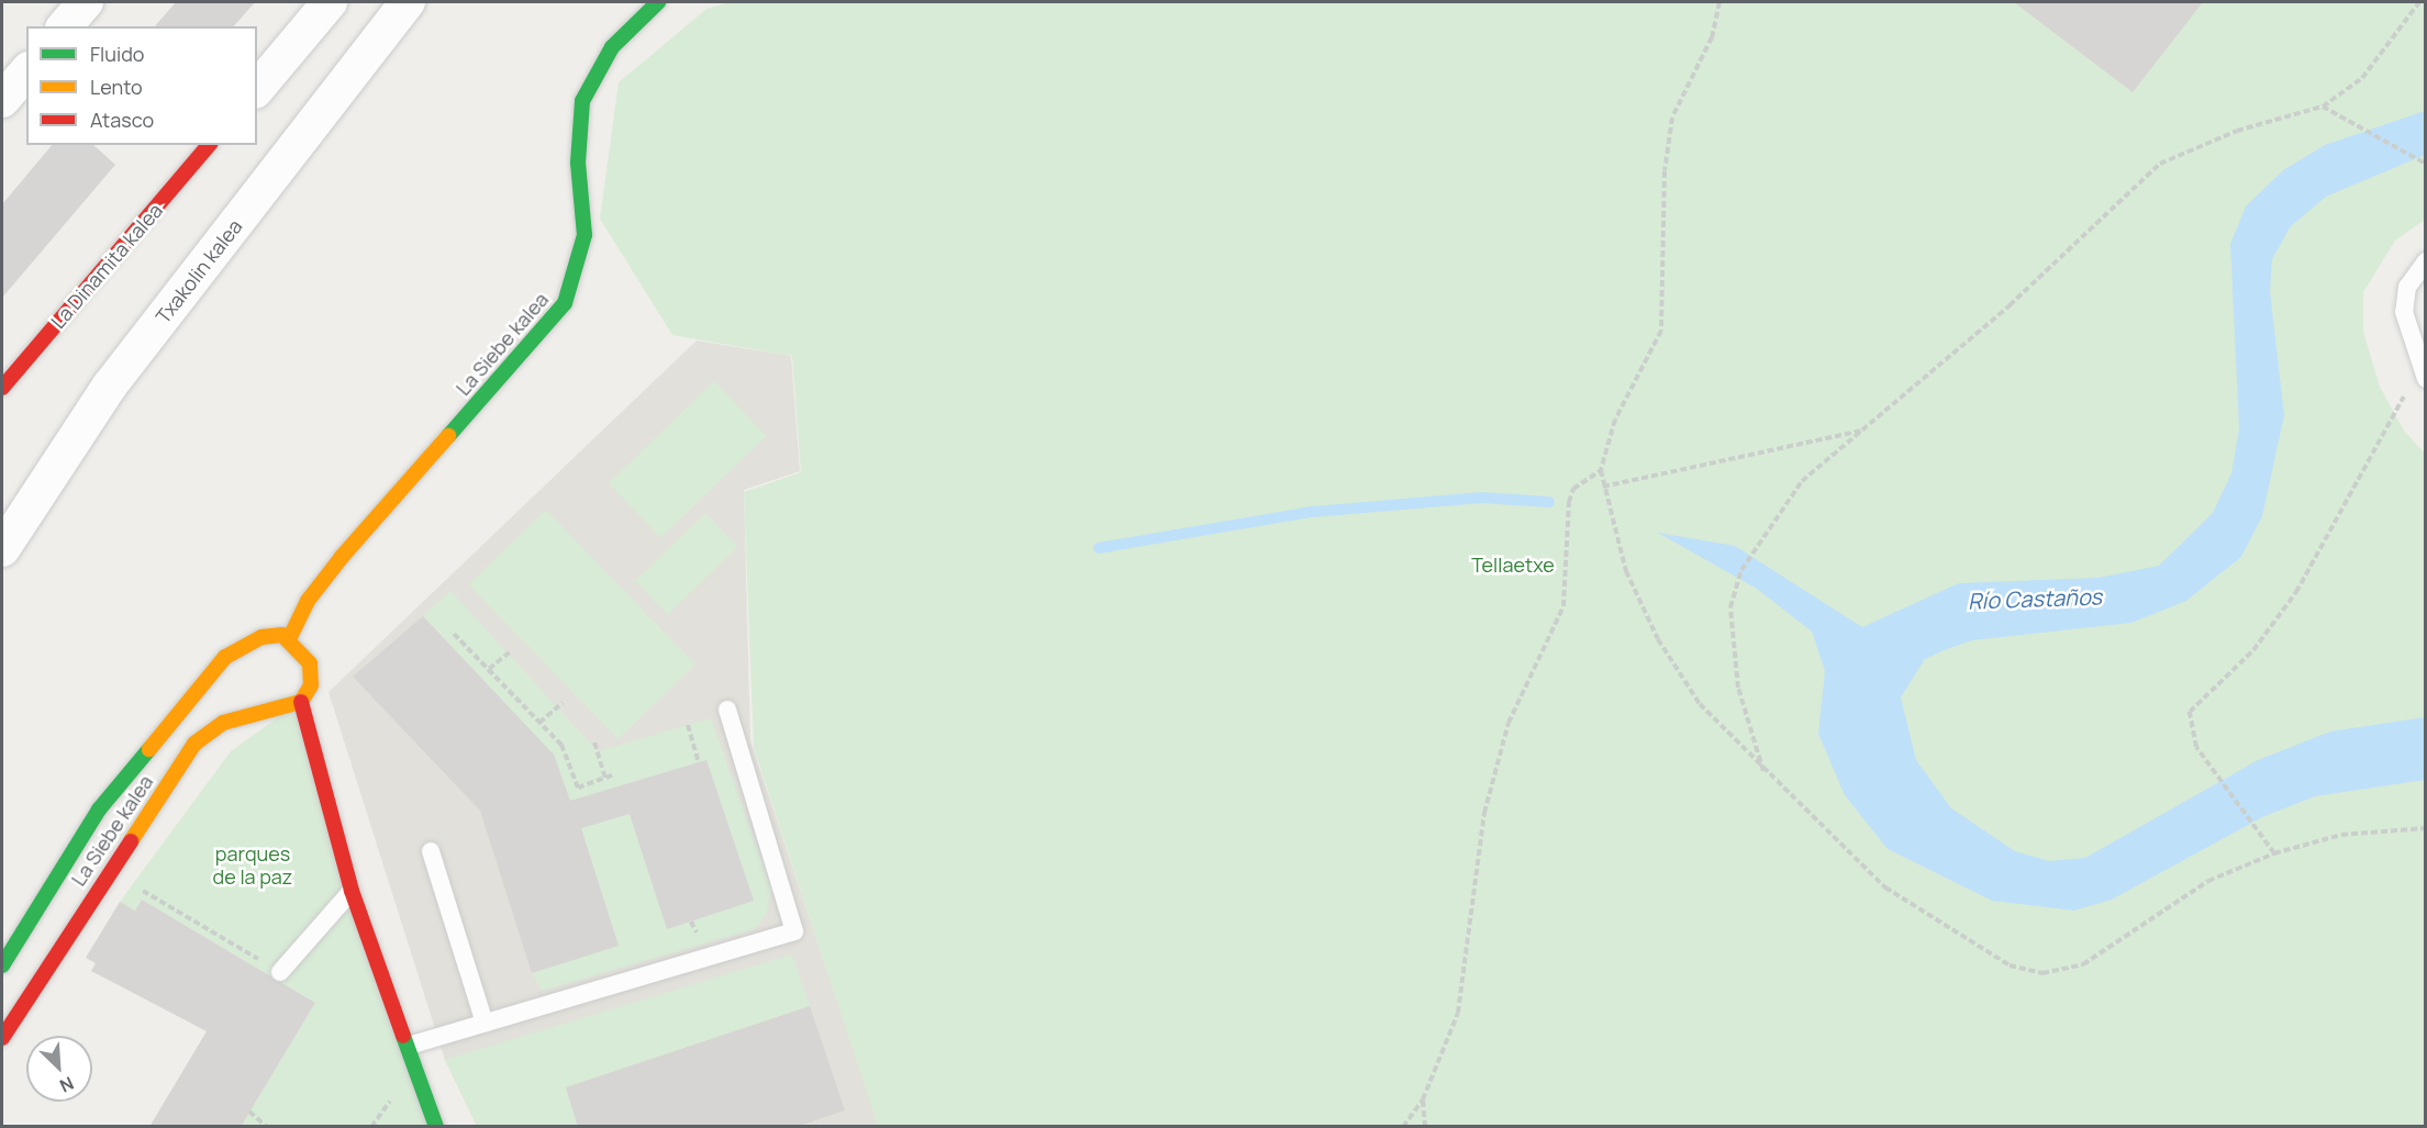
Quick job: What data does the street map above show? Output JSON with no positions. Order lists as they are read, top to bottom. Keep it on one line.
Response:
{"streets":{"street":["La Dinamita kalea","Txakolin kalea","La Siebe kalea"]},"water":["Río Castaños"],"parks":["Tellaetxe","parques de la paz"],"legend":["Fluido","Lento","Atasco"],"north":"bottom right"}
